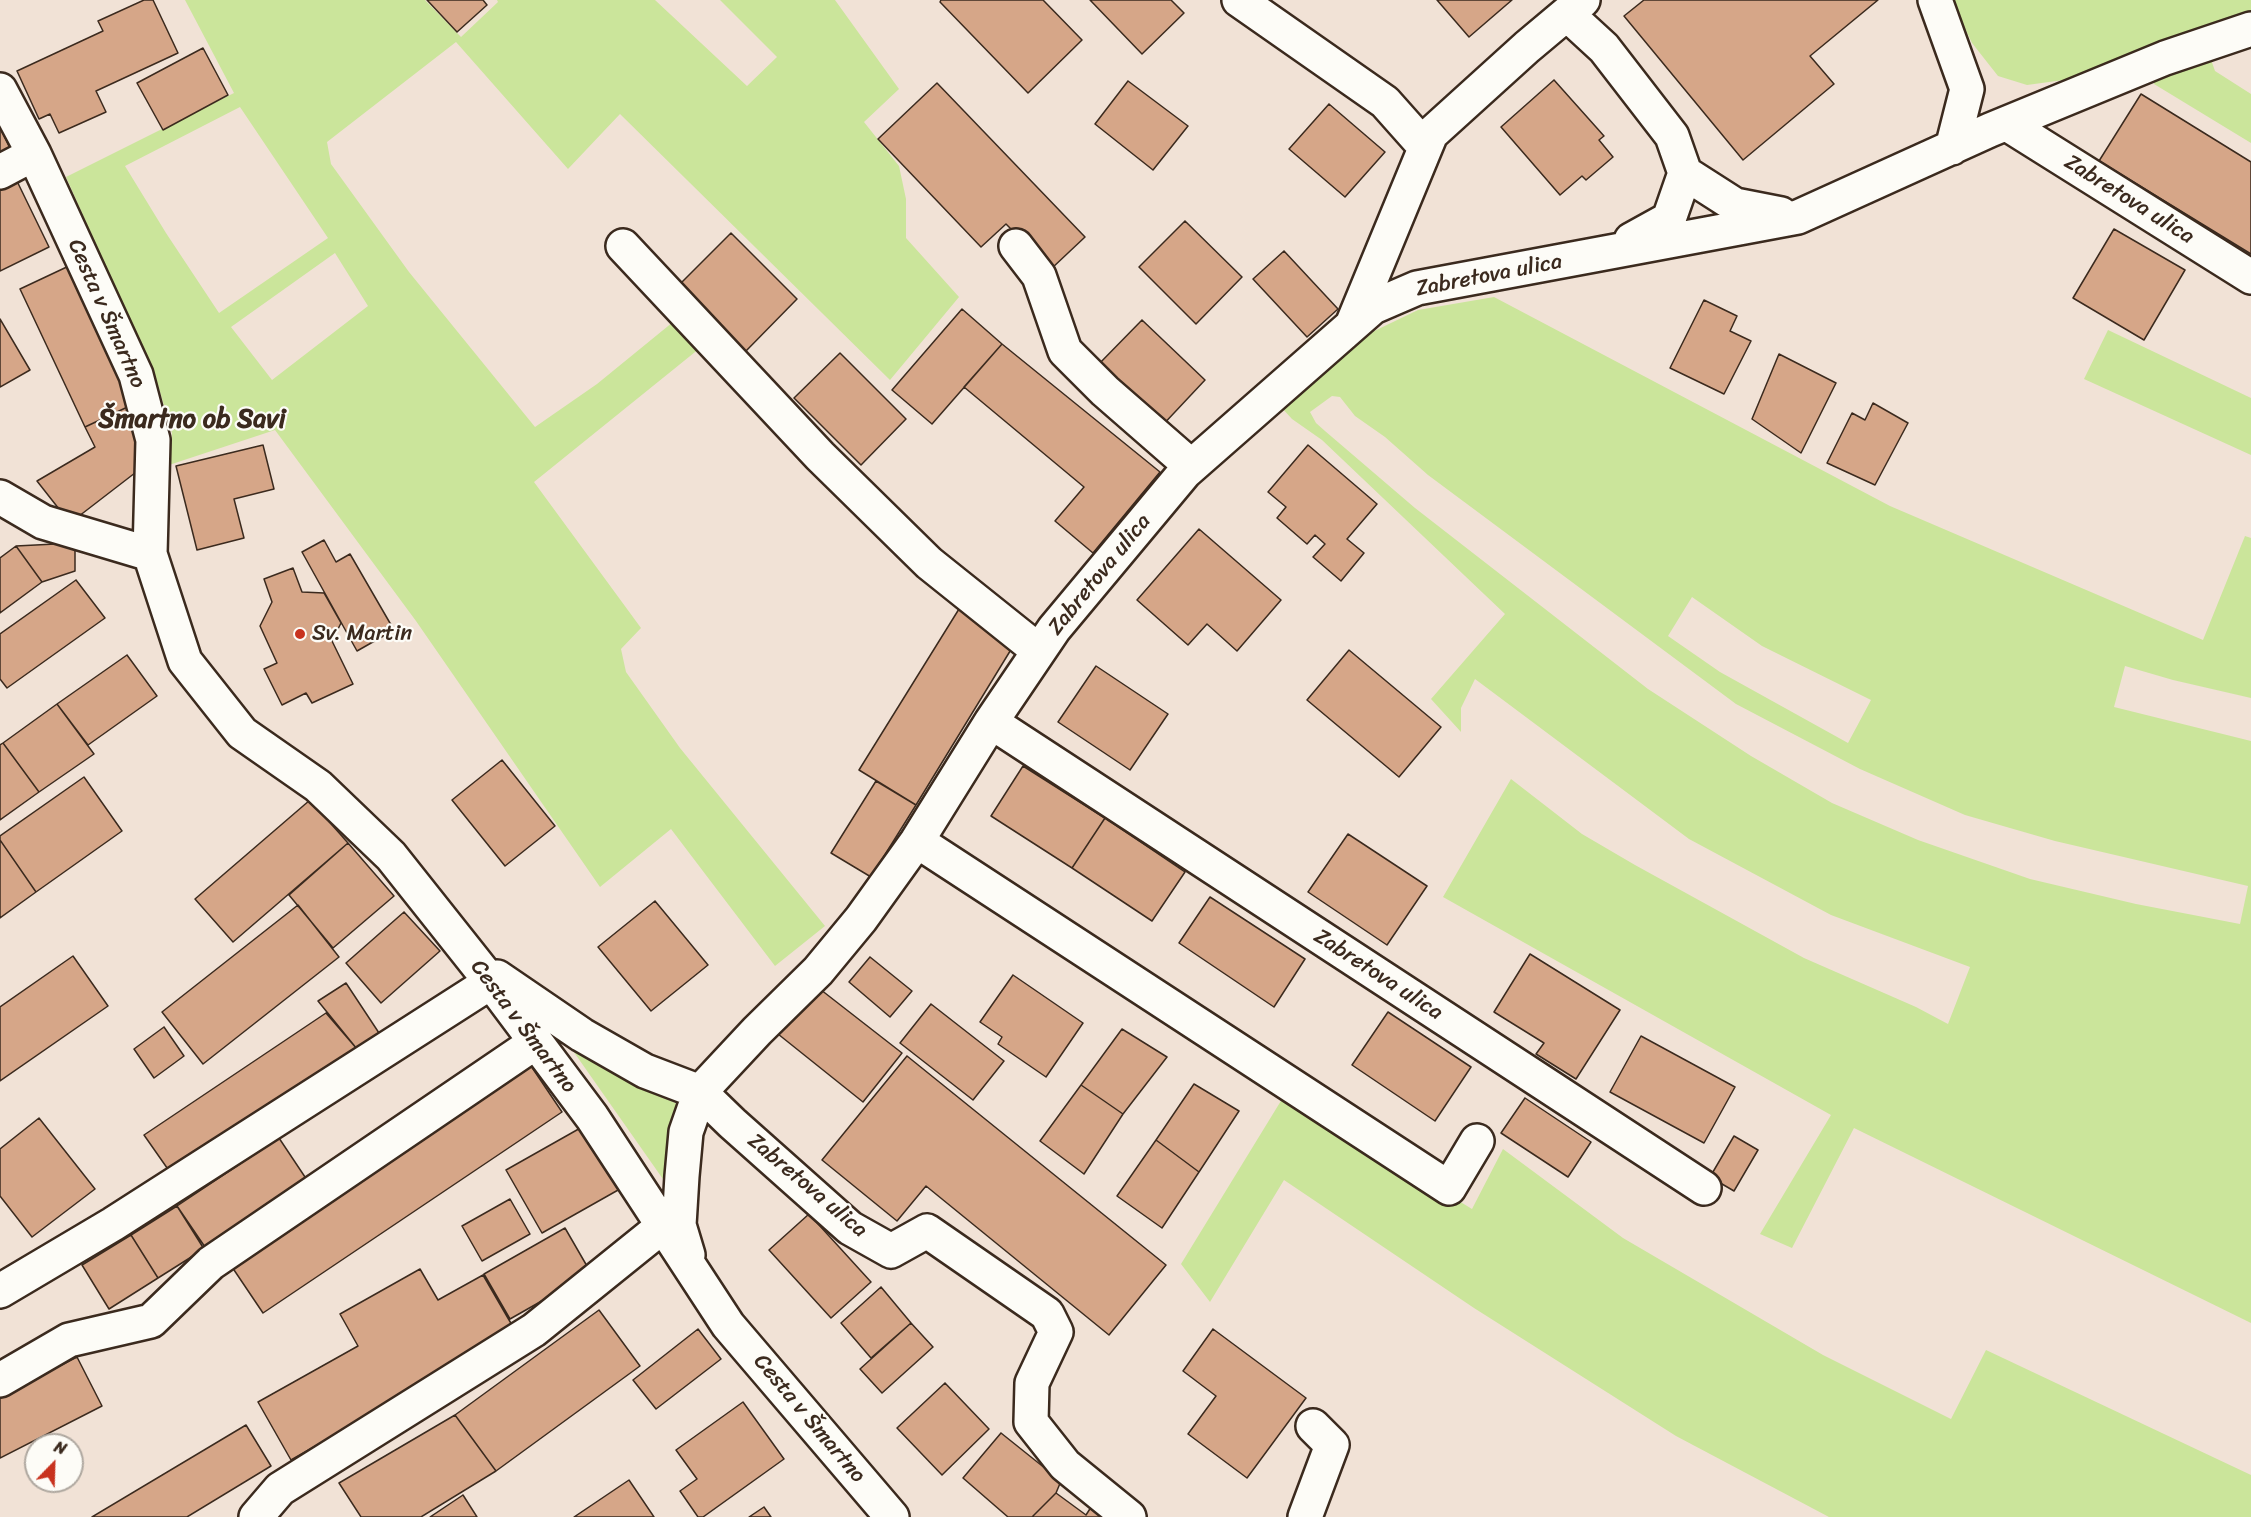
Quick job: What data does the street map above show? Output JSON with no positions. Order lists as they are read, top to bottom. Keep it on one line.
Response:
{"streets":{"street":["Zabretova ulica","Cesta v Šmartno"]},"districts":["Šmartno ob Savi"],"places":["Sv. Martin"],"north":"top right"}
